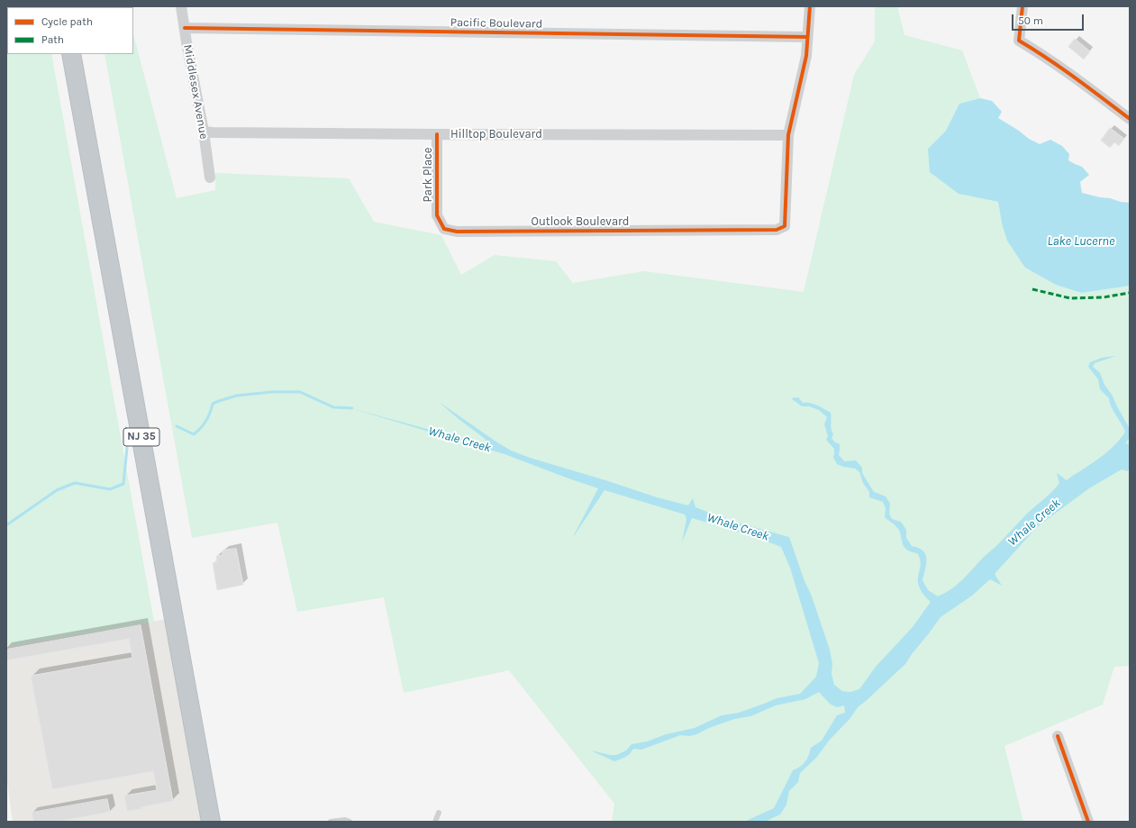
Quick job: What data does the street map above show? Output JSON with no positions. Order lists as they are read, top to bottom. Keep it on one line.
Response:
{"streets":{"highway":["NJ 35"],"street":["Pacific Boulevard","Middlesex Avenue","Hilltop Boulevard","Park Place","Outlook Boulevard"]},"crossings":[["Pacific Boulevard","Middlesex Avenue"],["Middlesex Avenue","Hilltop Boulevard"],["Hilltop Boulevard","Park Place"],["Hilltop Boulevard","Outlook Boulevard"],["Park Place","Outlook Boulevard"]],"water":["Lake Lucerne","Whale Creek"],"legend":["Cycle path","Path"],"scale_bar":"50 m"}
